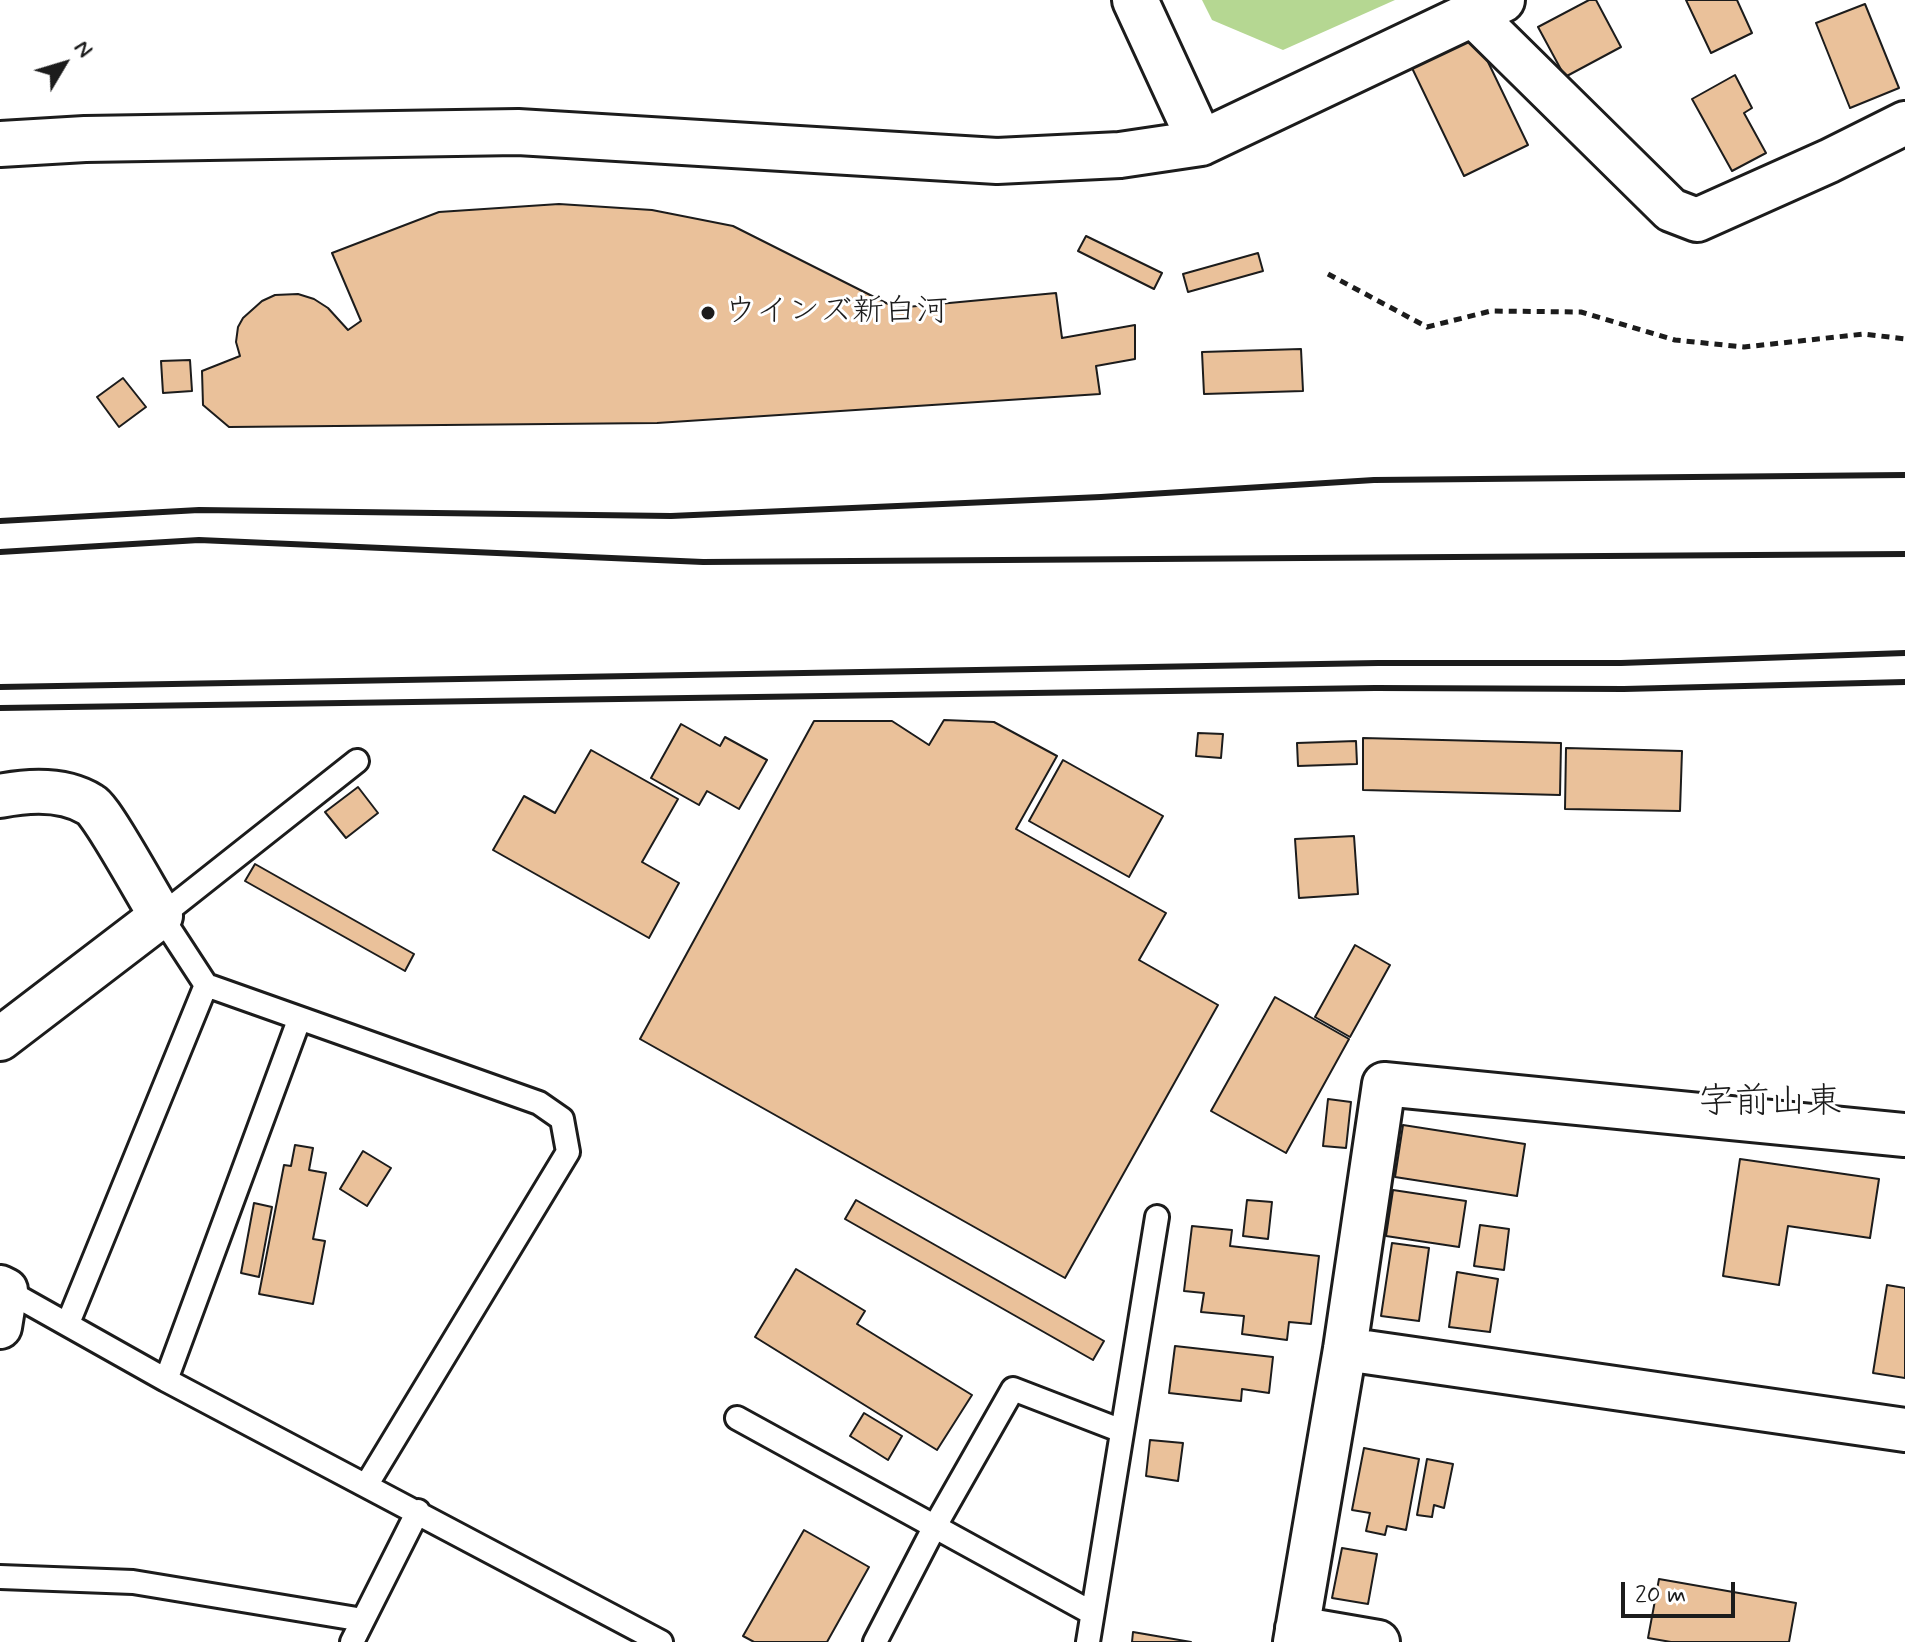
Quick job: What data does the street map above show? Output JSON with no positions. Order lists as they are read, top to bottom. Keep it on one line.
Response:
{"districts":["字前山東"],"places":["ウインズ新白河"],"scale_bar":"20 m","north":"top right"}
